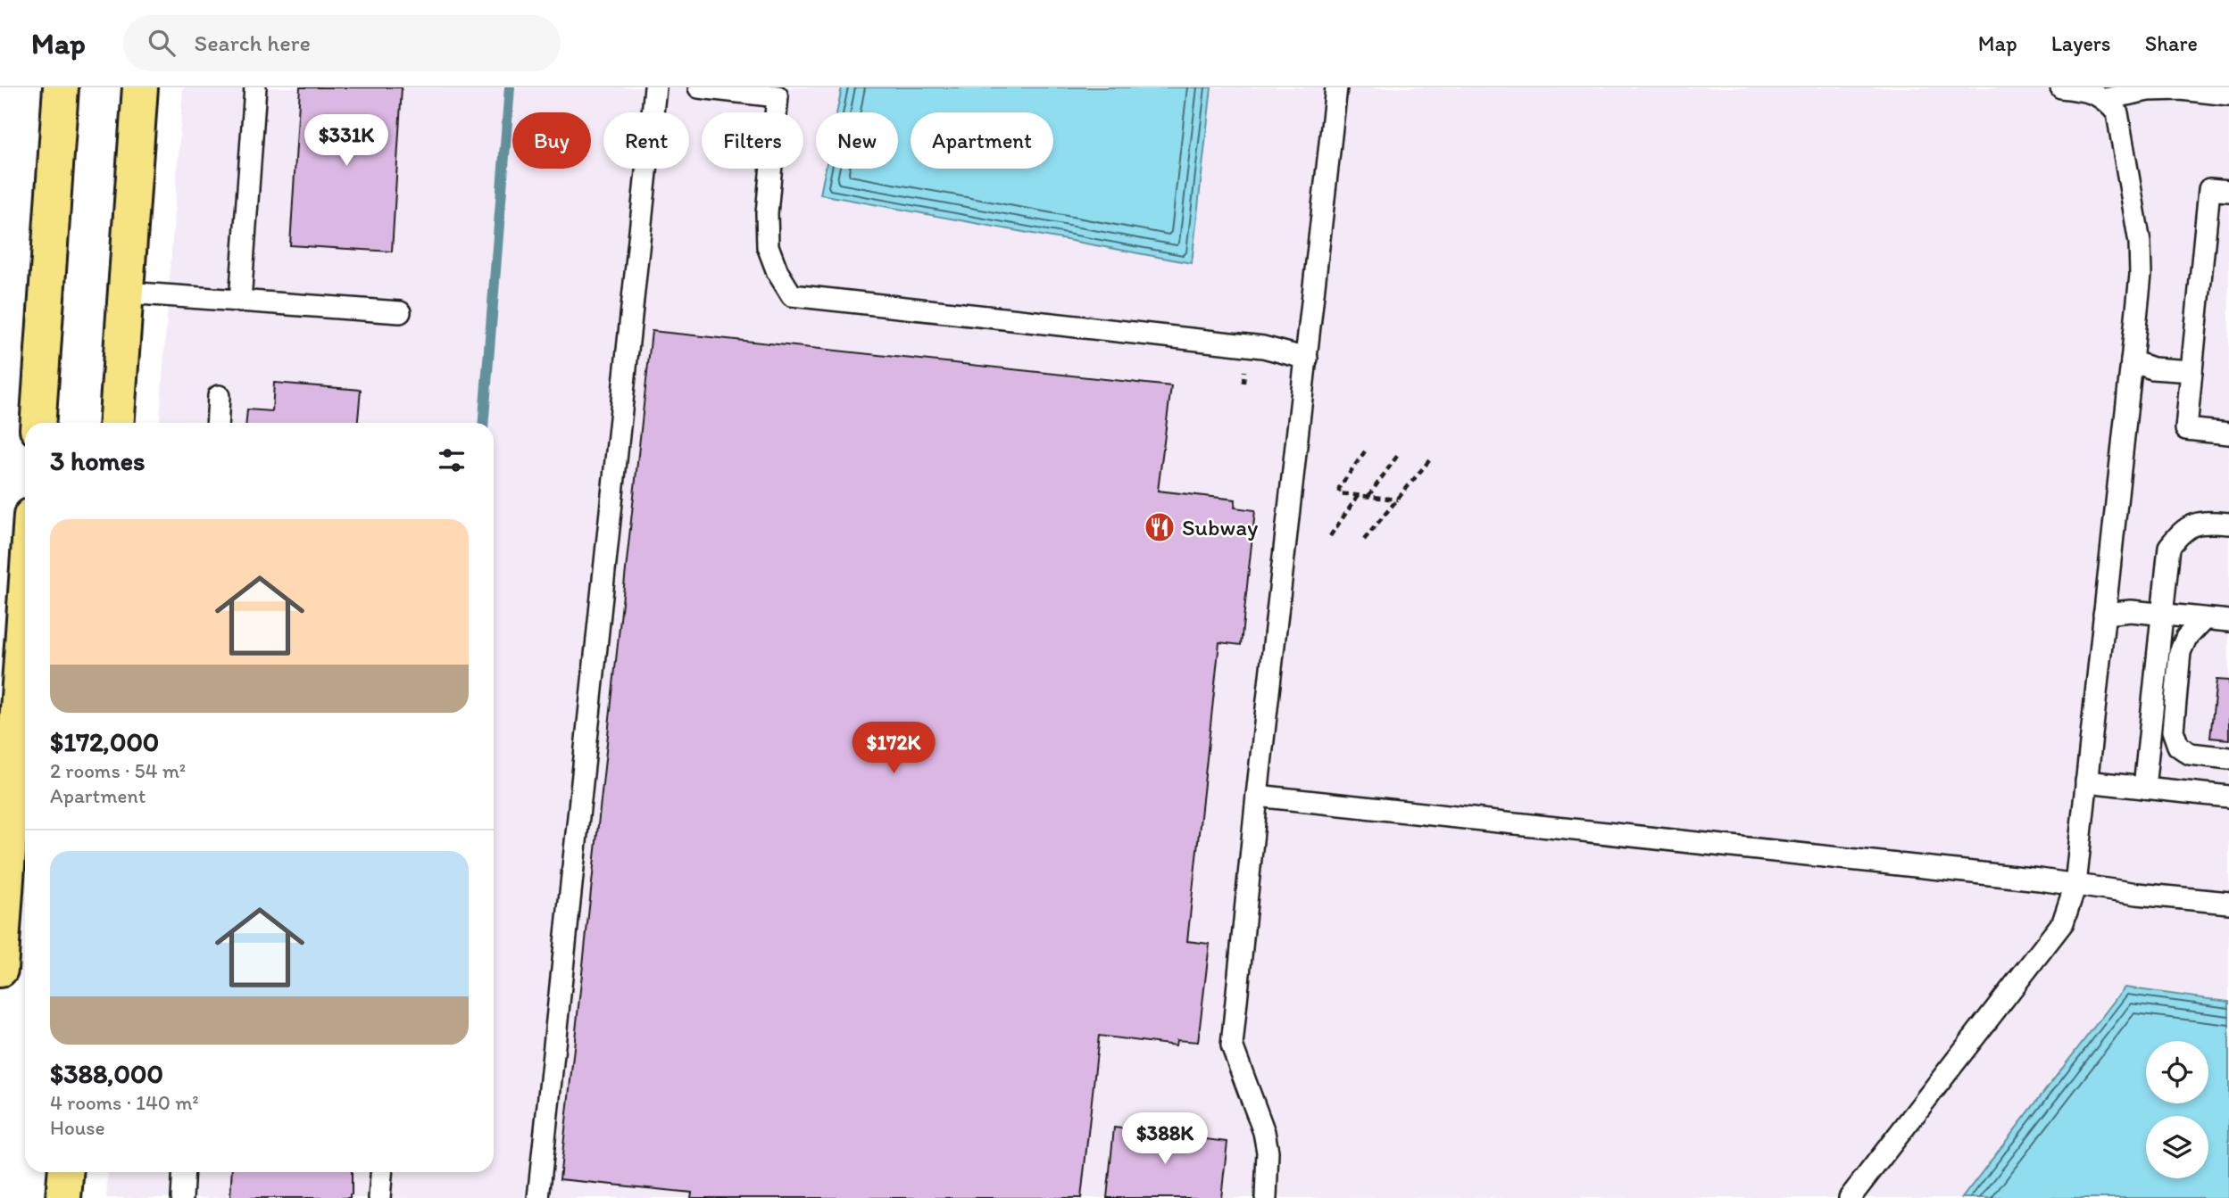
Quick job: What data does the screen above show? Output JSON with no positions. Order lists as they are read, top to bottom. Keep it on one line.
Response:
{"places":{"restaurant":["Subway"]},"page":{"header":"Map","search":"Search here","nav":["Map","Layers","Share"],"chip":["Buy","Rent","Filters","New","Apartment"],"price":["$331K","$172K","$388K"],"heading":"3 homes","list":[{"name":"$172,000","note":"2 rooms · 54 m² · Apartment"},{"name":"$388,000","note":"4 rooms · 140 m² · House"}]}}
